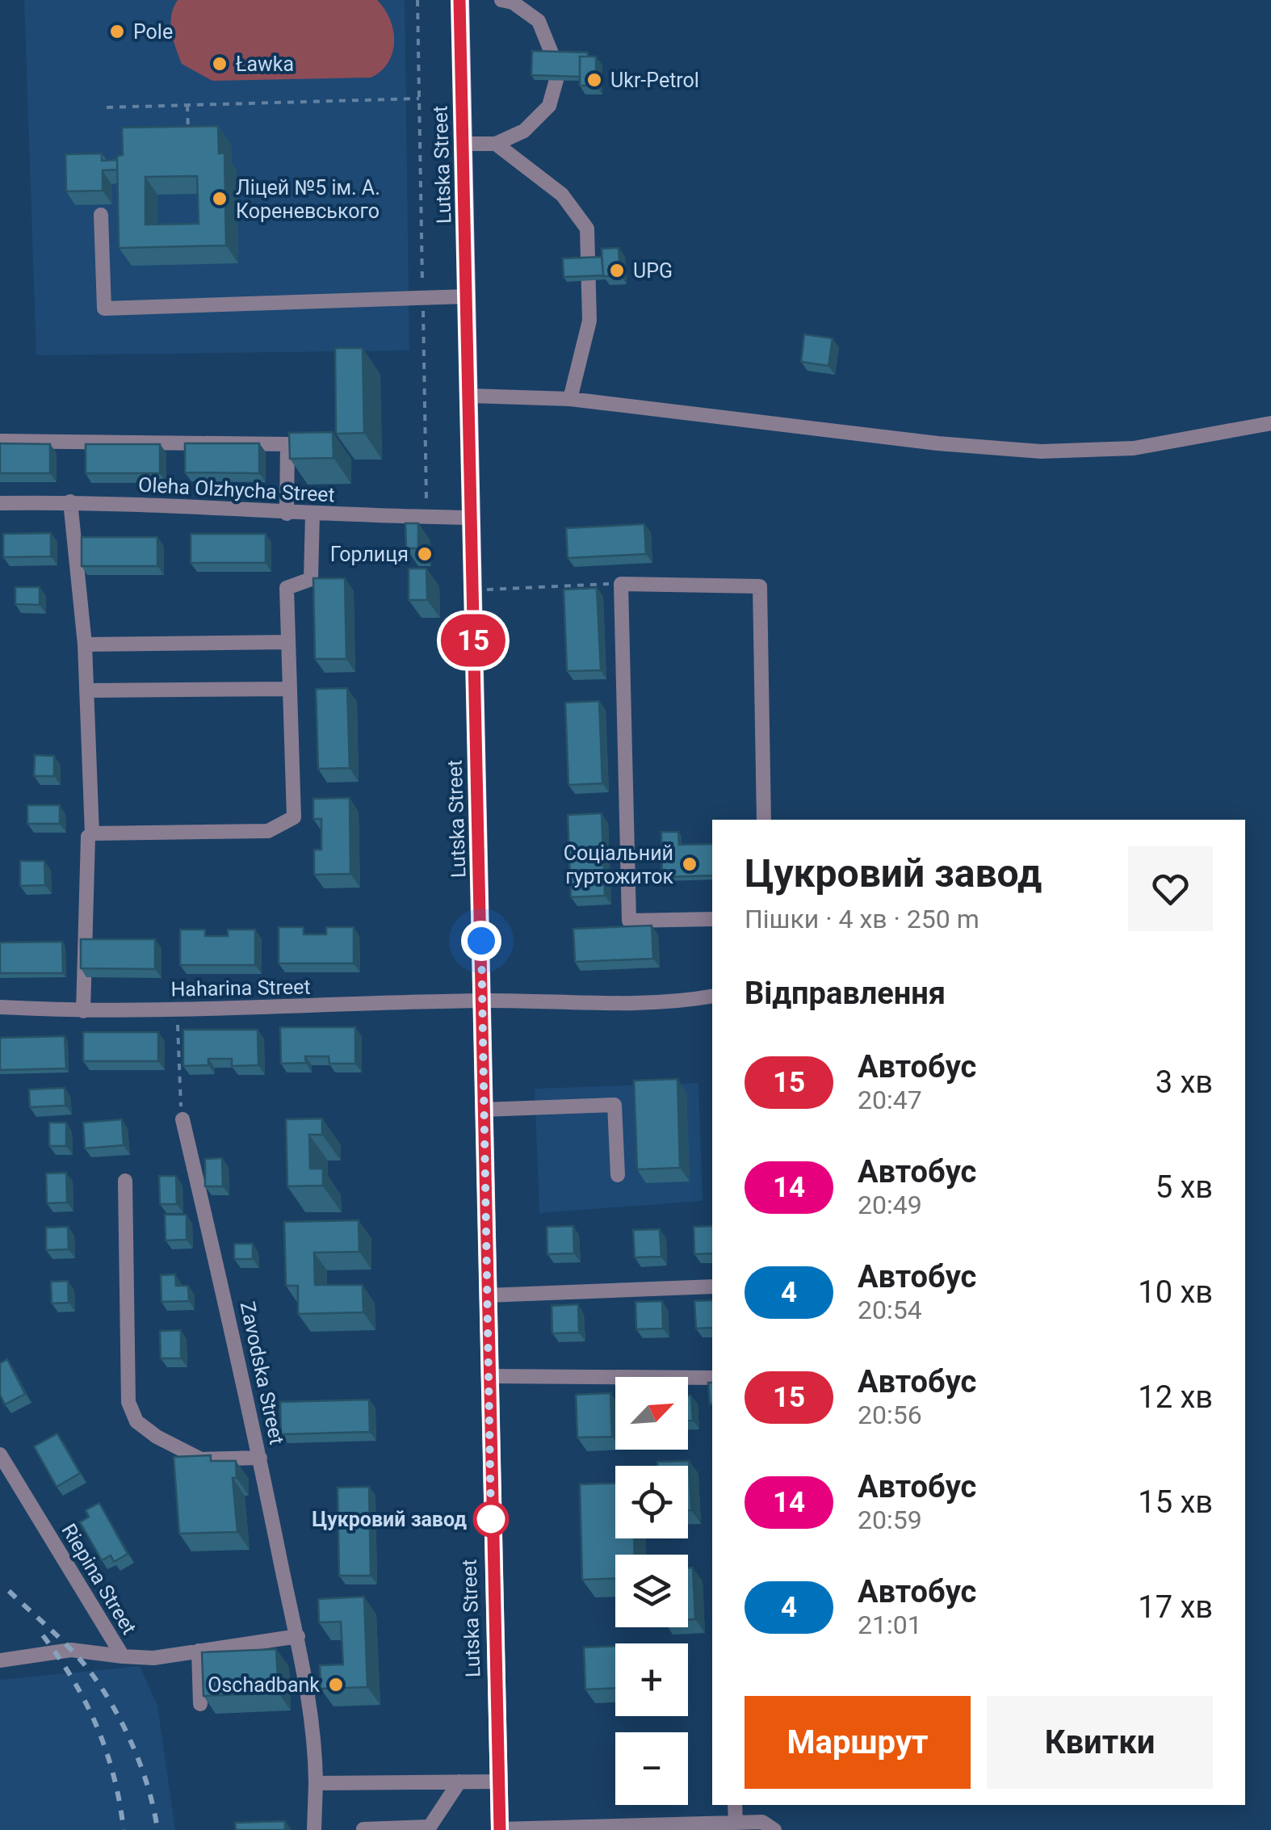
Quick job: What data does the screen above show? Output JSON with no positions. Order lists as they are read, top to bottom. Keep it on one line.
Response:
{"streets":{"main road":["Lutska Street"],"street":["Oleha Olzhycha Street","Haharina Street","Zavodska Street","Riepina Street"]},"crossings":[["Lutska Street","Oleha Olzhycha Street"],["Lutska Street","Haharina Street"],["Zavodska Street","Riepina Street"]],"places":["Pole","Ławka","Ukr-Petrol","Ліцей №5 ім. А. Кореневського","UPG","Горлиця","Соціальний гуртожиток","Цукровий завод","Oschadbank"],"lines":["bus line 15"],"north":"top right","page":{"on_map":"15","heading":[["Цукровий завод","Пішки · 4 хв · 250 m"],"Відправлення"],"list":[{"mark":"15","name":"Автобус","note":"20:47","value":"3 хв"},{"mark":"14","name":"Автобус","note":"20:49","value":"5 хв"},{"mark":"4","name":"Автобус","note":"20:54","value":"10 хв"},{"mark":"15","name":"Автобус","note":"20:56","value":"12 хв"},{"mark":"14","name":"Автобус","note":"20:59","value":"15 хв"},{"mark":"4","name":"Автобус","note":"21:01","value":"17 хв"}],"map_buttons":["+","−"],"buttons":["Маршрут","Квитки"]}}
